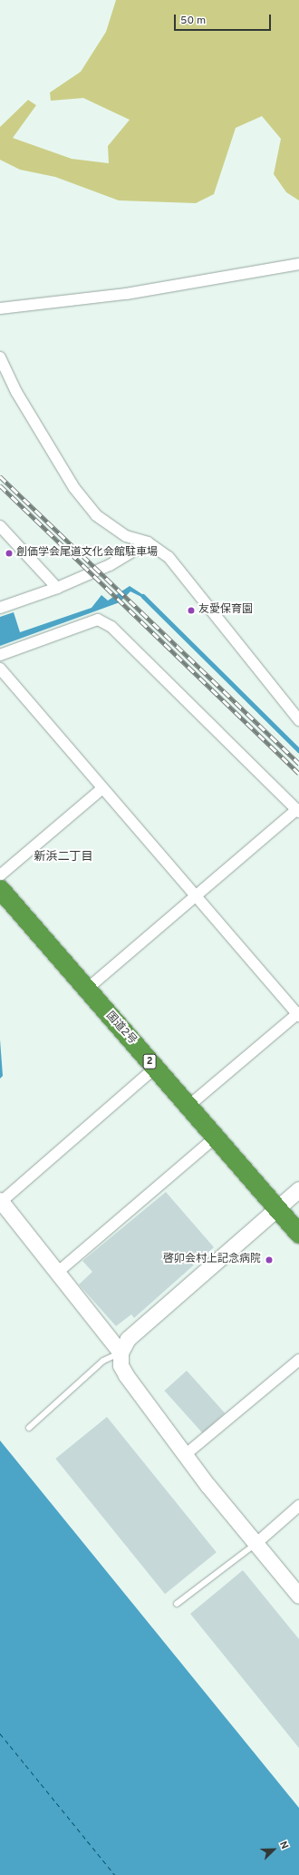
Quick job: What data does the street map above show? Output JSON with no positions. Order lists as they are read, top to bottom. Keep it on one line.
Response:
{"streets":{"highway":["国道2号","2"]},"districts":["新浜二丁目"],"places":["創価学会尾道文化会館駐車場","友愛保育園","啓卯会村上記念病院"],"scale_bar":"50 m","north":"top right"}
